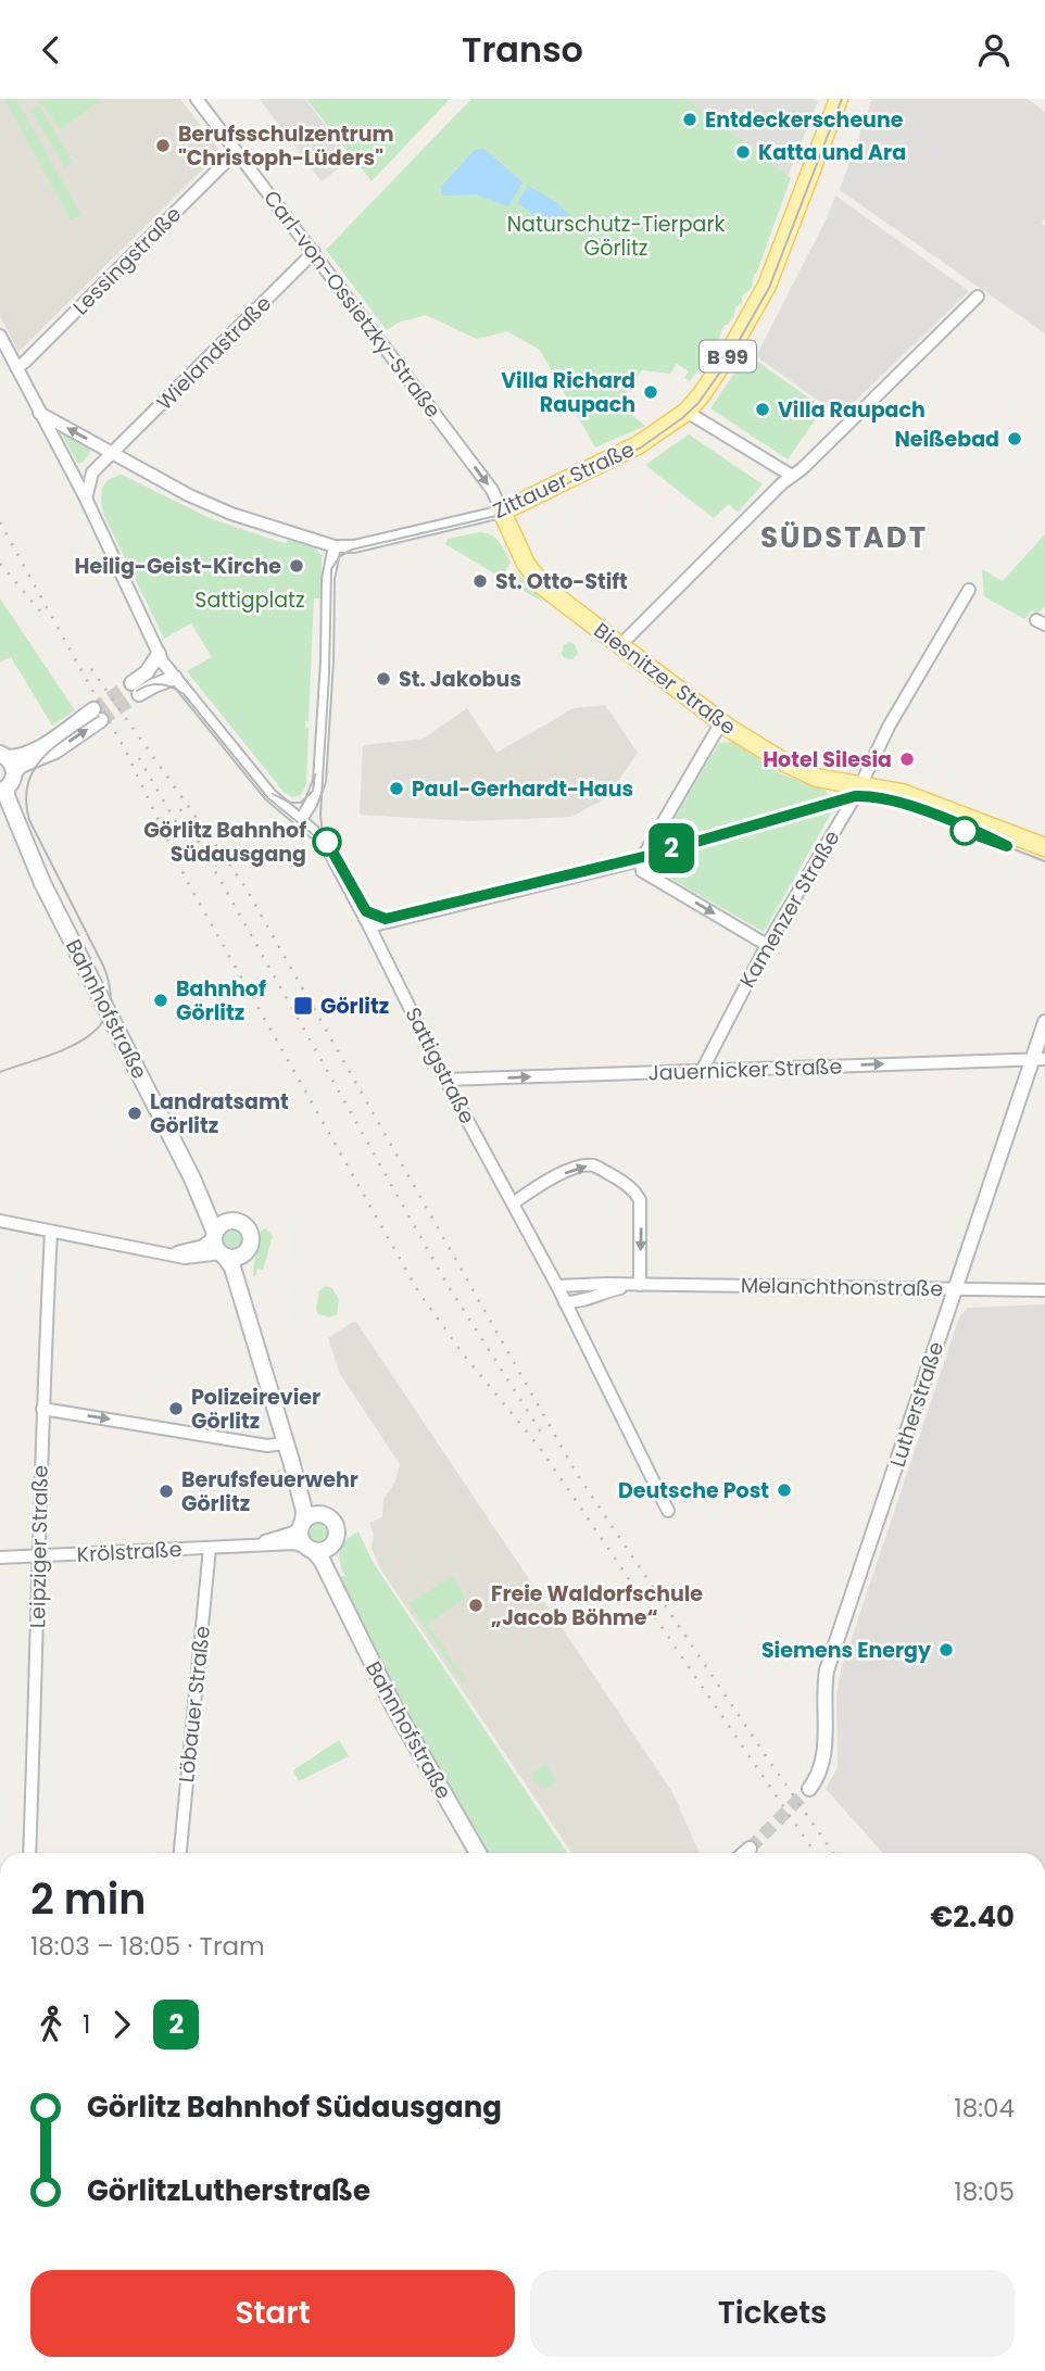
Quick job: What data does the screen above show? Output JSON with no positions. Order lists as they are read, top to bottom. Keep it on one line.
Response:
{"streets":{"main road":["B 99","Zittauer Straße","Biesnitzer Straße","Bahnhofstraße","Krölstraße"],"street":["Lessingstraße","Carl-von-Ossietzky-Straße","Wielandstraße","Kamenzer Straße","Sattigstraße","Jauernicker Straße","Melanchthonstraße","Lutherstraße","Leipziger Straße","Löbauer Straße"]},"crossings":[["Lessingstraße","Carl-von-Ossietzky-Straße"],["Lessingstraße","Sattigstraße"],["Carl-von-Ossietzky-Straße","Wielandstraße"],["Carl-von-Ossietzky-Straße","Zittauer Straße"],["Carl-von-Ossietzky-Straße","Biesnitzer Straße"],["Wielandstraße","Zittauer Straße"],["Zittauer Straße","Biesnitzer Straße"],["Biesnitzer Straße","Kamenzer Straße"],["Kamenzer Straße","Jauernicker Straße"],["Bahnhofstraße","Krölstraße"],["Sattigstraße","Jauernicker Straße"],["Sattigstraße","Melanchthonstraße"],["Jauernicker Straße","Lutherstraße"],["Melanchthonstraße","Lutherstraße"],["Leipziger Straße","Krölstraße"],["Krölstraße","Löbauer Straße"]],"one_way":["Carl-von-Ossietzky-Straße","Jauernicker Straße"],"districts":["SÜDSTADT"],"parks":["Naturschutz-Tierpark Görlitz","Sattigplatz"],"places":{"other":["Entdeckerscheune","Berufsschulzentrum \"Christoph-Lüders\"","Katta und Ara","Villa Richard Raupach","Villa Raupach","Neißebad","Heilig-Geist-Kirche","St. Otto-Stift","St. Jakobus","Hotel Silesia","Paul-Gerhardt-Haus","Görlitz Bahnhof Südausgang","Bahnhof Görlitz","Landratsamt Görlitz","Polizeirevier Görlitz","Deutsche Post","Berufsfeuerwehr Görlitz","Freie Waldorfschule „Jacob Böhme“","Siemens Energy"],"transit":["Görlitz"]},"lines":["tram line 2"],"page":{"header":"Transo","on_map":"2","heading":["2 min","18:03 – 18:05 · Tram","€2.40"],"legs":["1","2"],"list":[{"name":"Görlitz Bahnhof Südausgang","value":"18:04"},{"name":"GörlitzLutherstraße","value":"18:05"}],"buttons":["Start","Tickets"]}}
